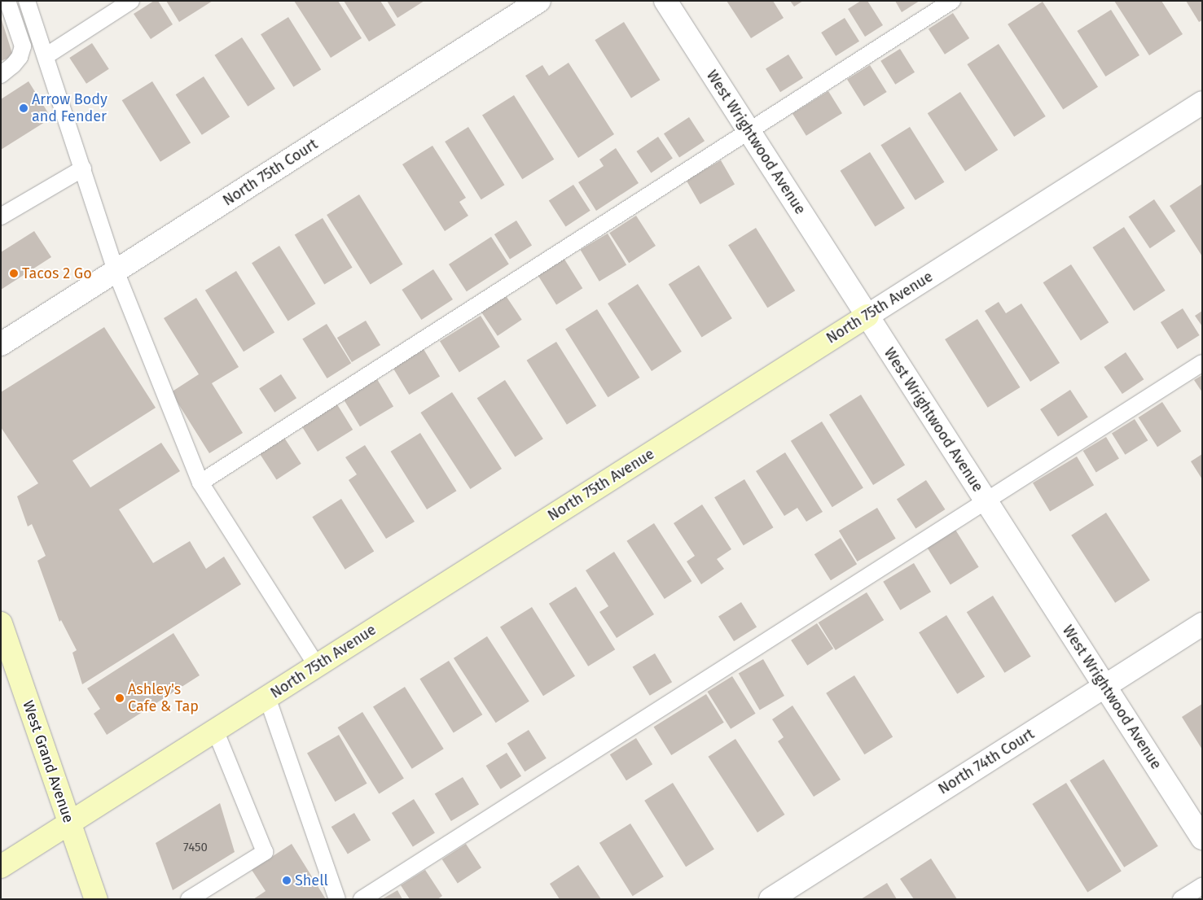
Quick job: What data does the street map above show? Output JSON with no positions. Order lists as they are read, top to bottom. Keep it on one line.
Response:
{"streets":{"street":["West Wrightwood Avenue","North 75th Court","North 75th Avenue","West Grand Avenue","North 74th Court"]},"crossings":[["West Wrightwood Avenue","North 75th Avenue"],["West Wrightwood Avenue","North 74th Court"],["North 75th Avenue","West Grand Avenue"]],"places":["Arrow Body and Fender","Tacos 2 Go","Ashley's Cafe & Tap","Shell"],"house_numbers":["7450"]}
